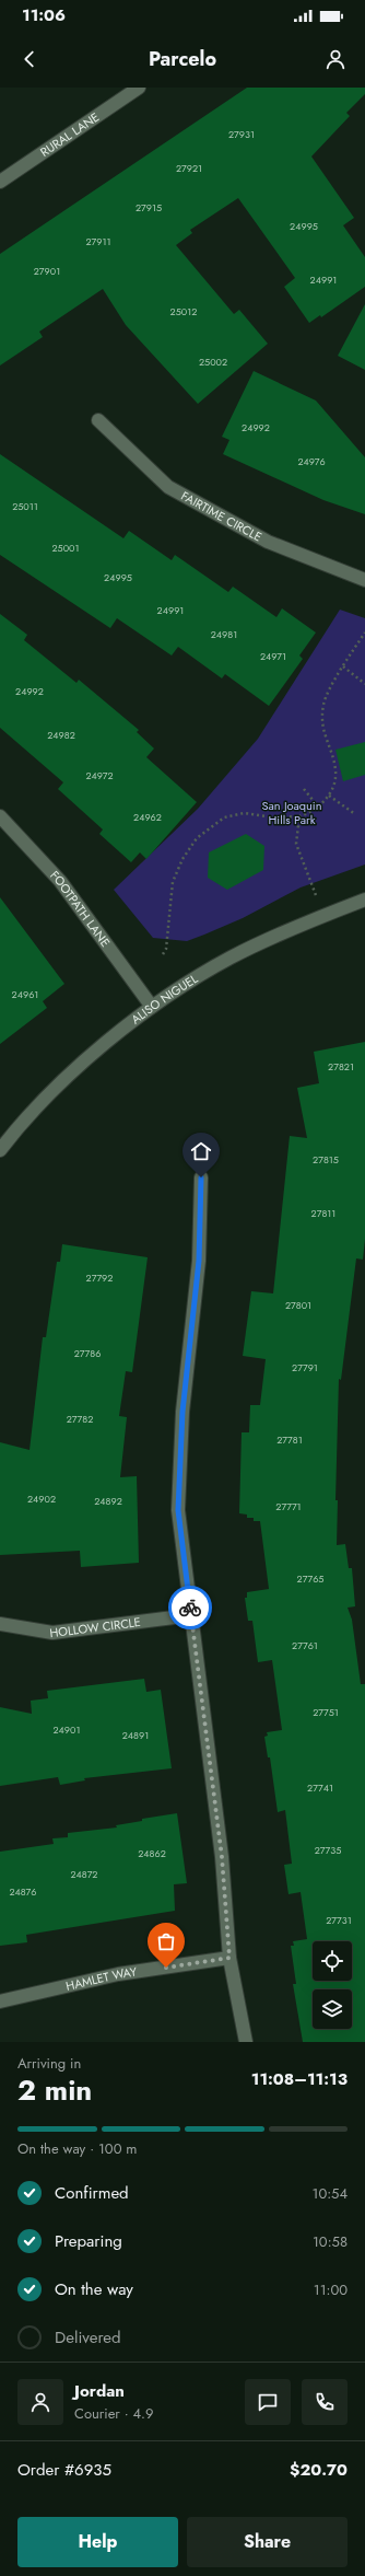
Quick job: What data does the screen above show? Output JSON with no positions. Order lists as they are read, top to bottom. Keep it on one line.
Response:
{"streets":{"street":["RURAL LANE","FAIRTIME CIRCLE","FOOTPATH LANE","ALISO NIGUEL","HOLLOW CIRCLE","HAMLET WAY"]},"crossings":[["FOOTPATH LANE","ALISO NIGUEL"]],"parks":["San Joaquin Hills Park"],"house_numbers":["27931","27921","27915","24995","27911","27901","24991","25012","25002","24992","24976","25011","25001","24995","24991","24981","24971","24992","24982","24972","24962","24961","27821","27815","27811","27792","27801","27786","27791","27782","27781","24902","24892","27771","27765","27761","27751","24901","24891","27741","27735","24862","24872","24876","27731"],"page":{"status":"11:06","header":"Parcelo","heading":["2 min","Arriving in","11:08–11:13"],"panel":["Jordan","Courier · 4.9","Order #6935","$20.70"],"bar":"On the way · 100 m","list":[["Confirmed","10:54"],["Preparing","10:58"],["On the way","11:00"],"Delivered"],"buttons":["Help","Share"]}}
